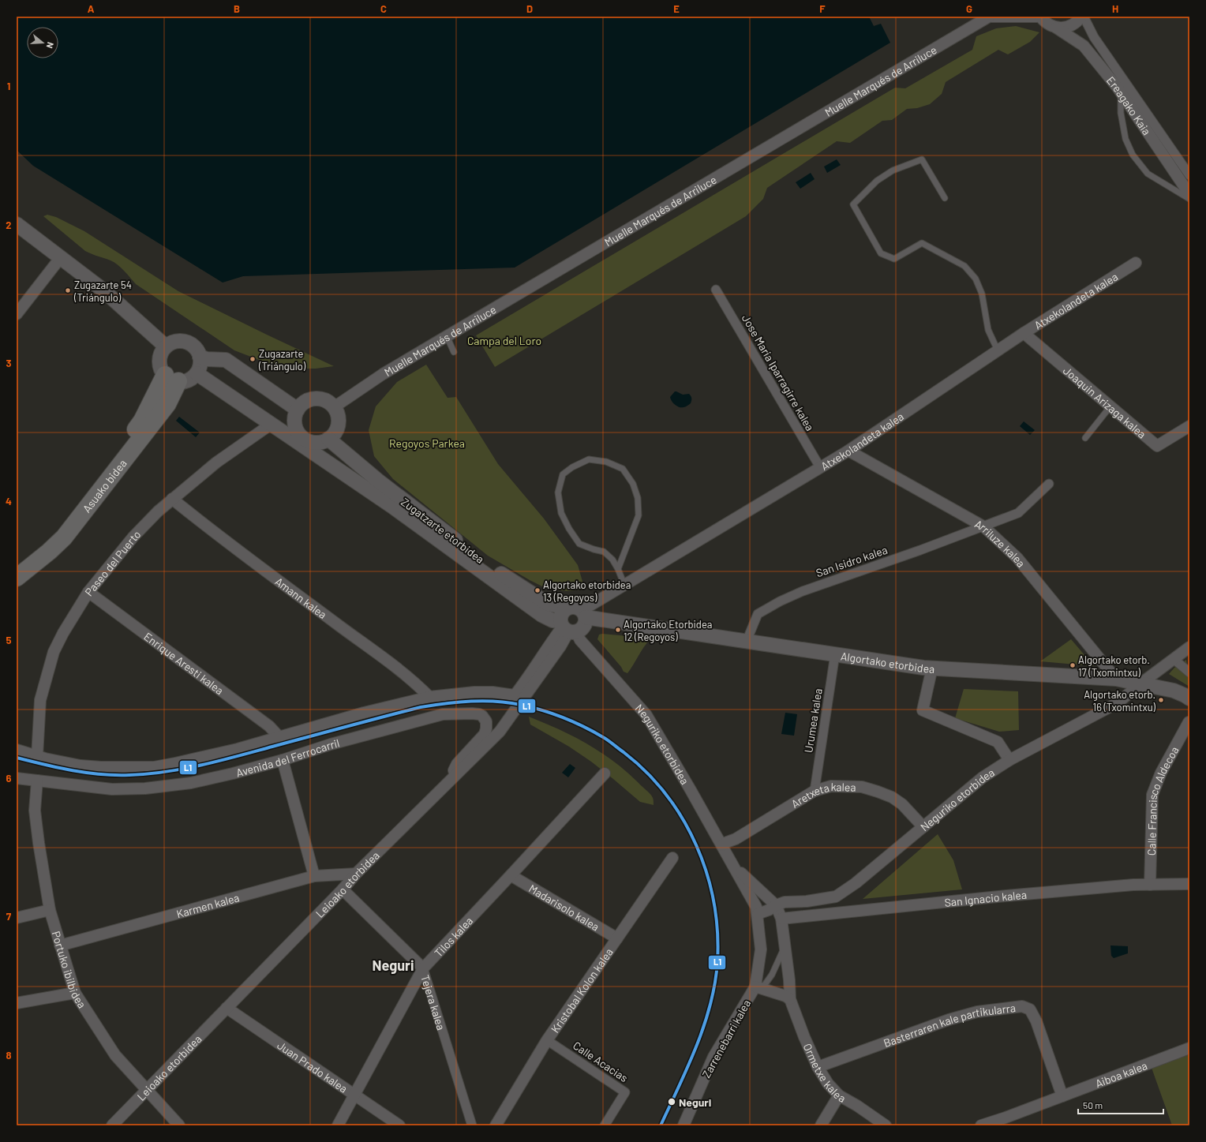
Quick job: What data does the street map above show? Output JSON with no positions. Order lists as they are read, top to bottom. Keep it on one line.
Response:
{"streets":{"main road":["Asuako bidea"],"street":["Muelle Marqués de Arriluce","Ereagako Kaia","Atxekolandeta kalea","Jose Maria Iparragirre kalea","Joaquin Arizaga kalea","Zugatzarte etorbidea","Arriluze kalea","San Isidro kalea","Paseo del Puerto","Amann kalea","Algortako etorbidea","Enrique Aresti kalea","Urumea kalea","Neguriko etorbidea","Avenida del Ferrocarril","Aretxeta kalea","Calle Francisco Aldecoa","Leioako etorbidea","San Ignacio kalea","Karmen kalea","Madarisolo kalea","Tilos kalea","Portuko ibilbidea","Kristobal Kolon kalea","Tejera kalea","Basterraren kale partikularra","Zarrenebarri kalea","Calle Acacias","Juan Prado kalea","Ormetxe kalea","Aiboa kalea"]},"crossings":[["Muelle Marqués de Arriluce","Ereagako Kaia"],["Muelle Marqués de Arriluce","Zugatzarte etorbidea"],["Atxekolandeta kalea","Jose Maria Iparragirre kalea"],["Atxekolandeta kalea","Joaquin Arizaga kalea"],["Atxekolandeta kalea","Zugatzarte etorbidea"],["Atxekolandeta kalea","Arriluze kalea"],["Atxekolandeta kalea","Algortako etorbidea"],["Atxekolandeta kalea","Neguriko etorbidea"],["Atxekolandeta kalea","Leioako etorbidea"],["Asuako bidea","Zugatzarte etorbidea"],["Zugatzarte etorbidea","Paseo del Puerto"],["Zugatzarte etorbidea","Algortako etorbidea"],["Zugatzarte etorbidea","Neguriko etorbidea"],["Zugatzarte etorbidea","Leioako etorbidea"],["Arriluze kalea","San Isidro kalea"],["Arriluze kalea","Algortako etorbidea"],["San Isidro kalea","Algortako etorbidea"],["Paseo del Puerto","Amann kalea"],["Paseo del Puerto","Enrique Aresti kalea"],["Algortako etorbidea","Urumea kalea"],["Algortako etorbidea","Neguriko etorbidea"],["Algortako etorbidea","Leioako etorbidea"],["Urumea kalea","Aretxeta kalea"],["Neguriko etorbidea","Aretxeta kalea"],["Neguriko etorbidea","Leioako etorbidea"],["Neguriko etorbidea","San Ignacio kalea"],["Neguriko etorbidea","Zarrenebarri kalea"],["Neguriko etorbidea","Ormetxe kalea"],["Avenida del Ferrocarril","Leioako etorbidea"],["Avenida del Ferrocarril","Portuko ibilbidea"],["Calle Francisco Aldecoa","San Ignacio kalea"],["Leioako etorbidea","Karmen kalea"],["Leioako etorbidea","Portuko ibilbidea"],["Leioako etorbidea","Tejera kalea"],["Leioako etorbidea","Juan Prado kalea"],["Karmen kalea","Portuko ibilbidea"],["Madarisolo kalea","Tilos kalea"],["Madarisolo kalea","Kristobal Kolon kalea"],["Tilos kalea","Tejera kalea"],["Tilos kalea","Juan Prado kalea"],["Kristobal Kolon kalea","Calle Acacias"],["Basterraren kale partikularra","Ormetxe kalea"],["Basterraren kale partikularra","Aiboa kalea"]],"districts":["Neguri"],"parks":["Campa del Loro","Regoyos Parkea"],"places":["Zugazarte 54 (Triángulo)","Zugazarte (Triángulo)","Algortako etorbidea 13 (Regoyos)","Algortako Etorbidea 12 (Regoyos)","Algortako etorb. 17 (Txomintxu)","Algortako etorb. 16 (Txomintxu)","Neguri"],"lines":["transit line L1"],"scale_bar":"50 m","north":"right","grid":{"columns":["A","B","C","D","E","F","G","H"],"rows":["1","2","3","4","5","6","7","8"]}}
